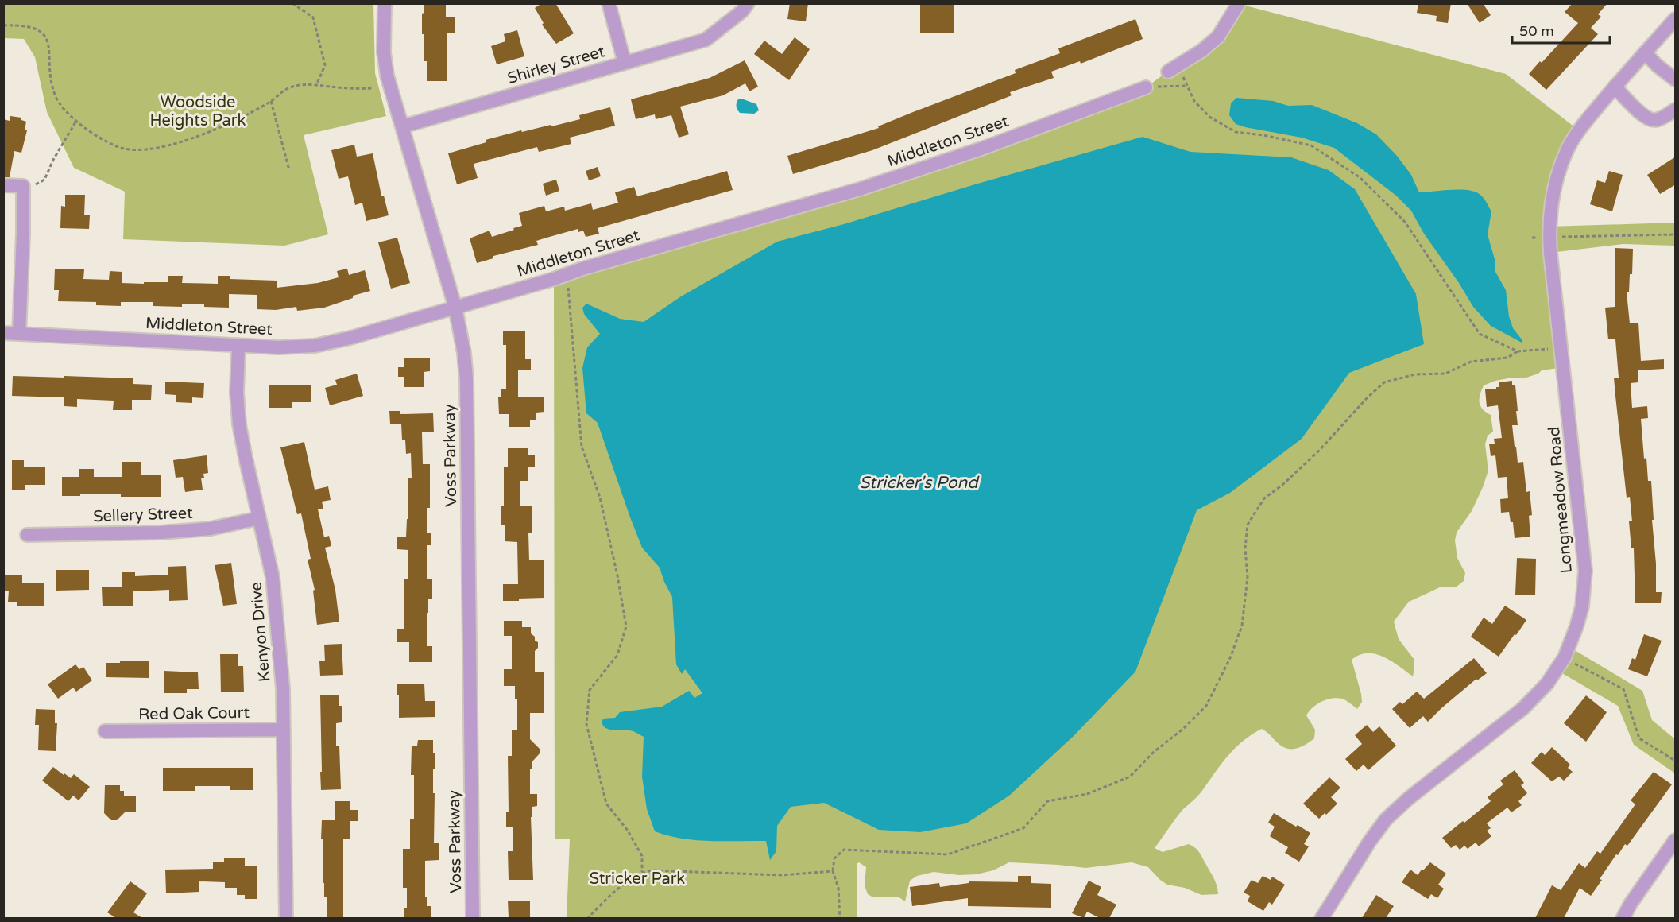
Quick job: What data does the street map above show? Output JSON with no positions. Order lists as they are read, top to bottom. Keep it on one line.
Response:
{"streets":{"street":["Shirley Street","Middleton Street","Voss Parkway","Longmeadow Road","Sellery Street","Kenyon Drive","Red Oak Court"]},"crossings":[["Shirley Street","Voss Parkway"],["Middleton Street","Voss Parkway"],["Middleton Street","Kenyon Drive"],["Sellery Street","Kenyon Drive"],["Kenyon Drive","Red Oak Court"]],"water":["Stricker's Pond"],"parks":["Woodside Heights Park","Stricker Park"],"scale_bar":"50 m"}
